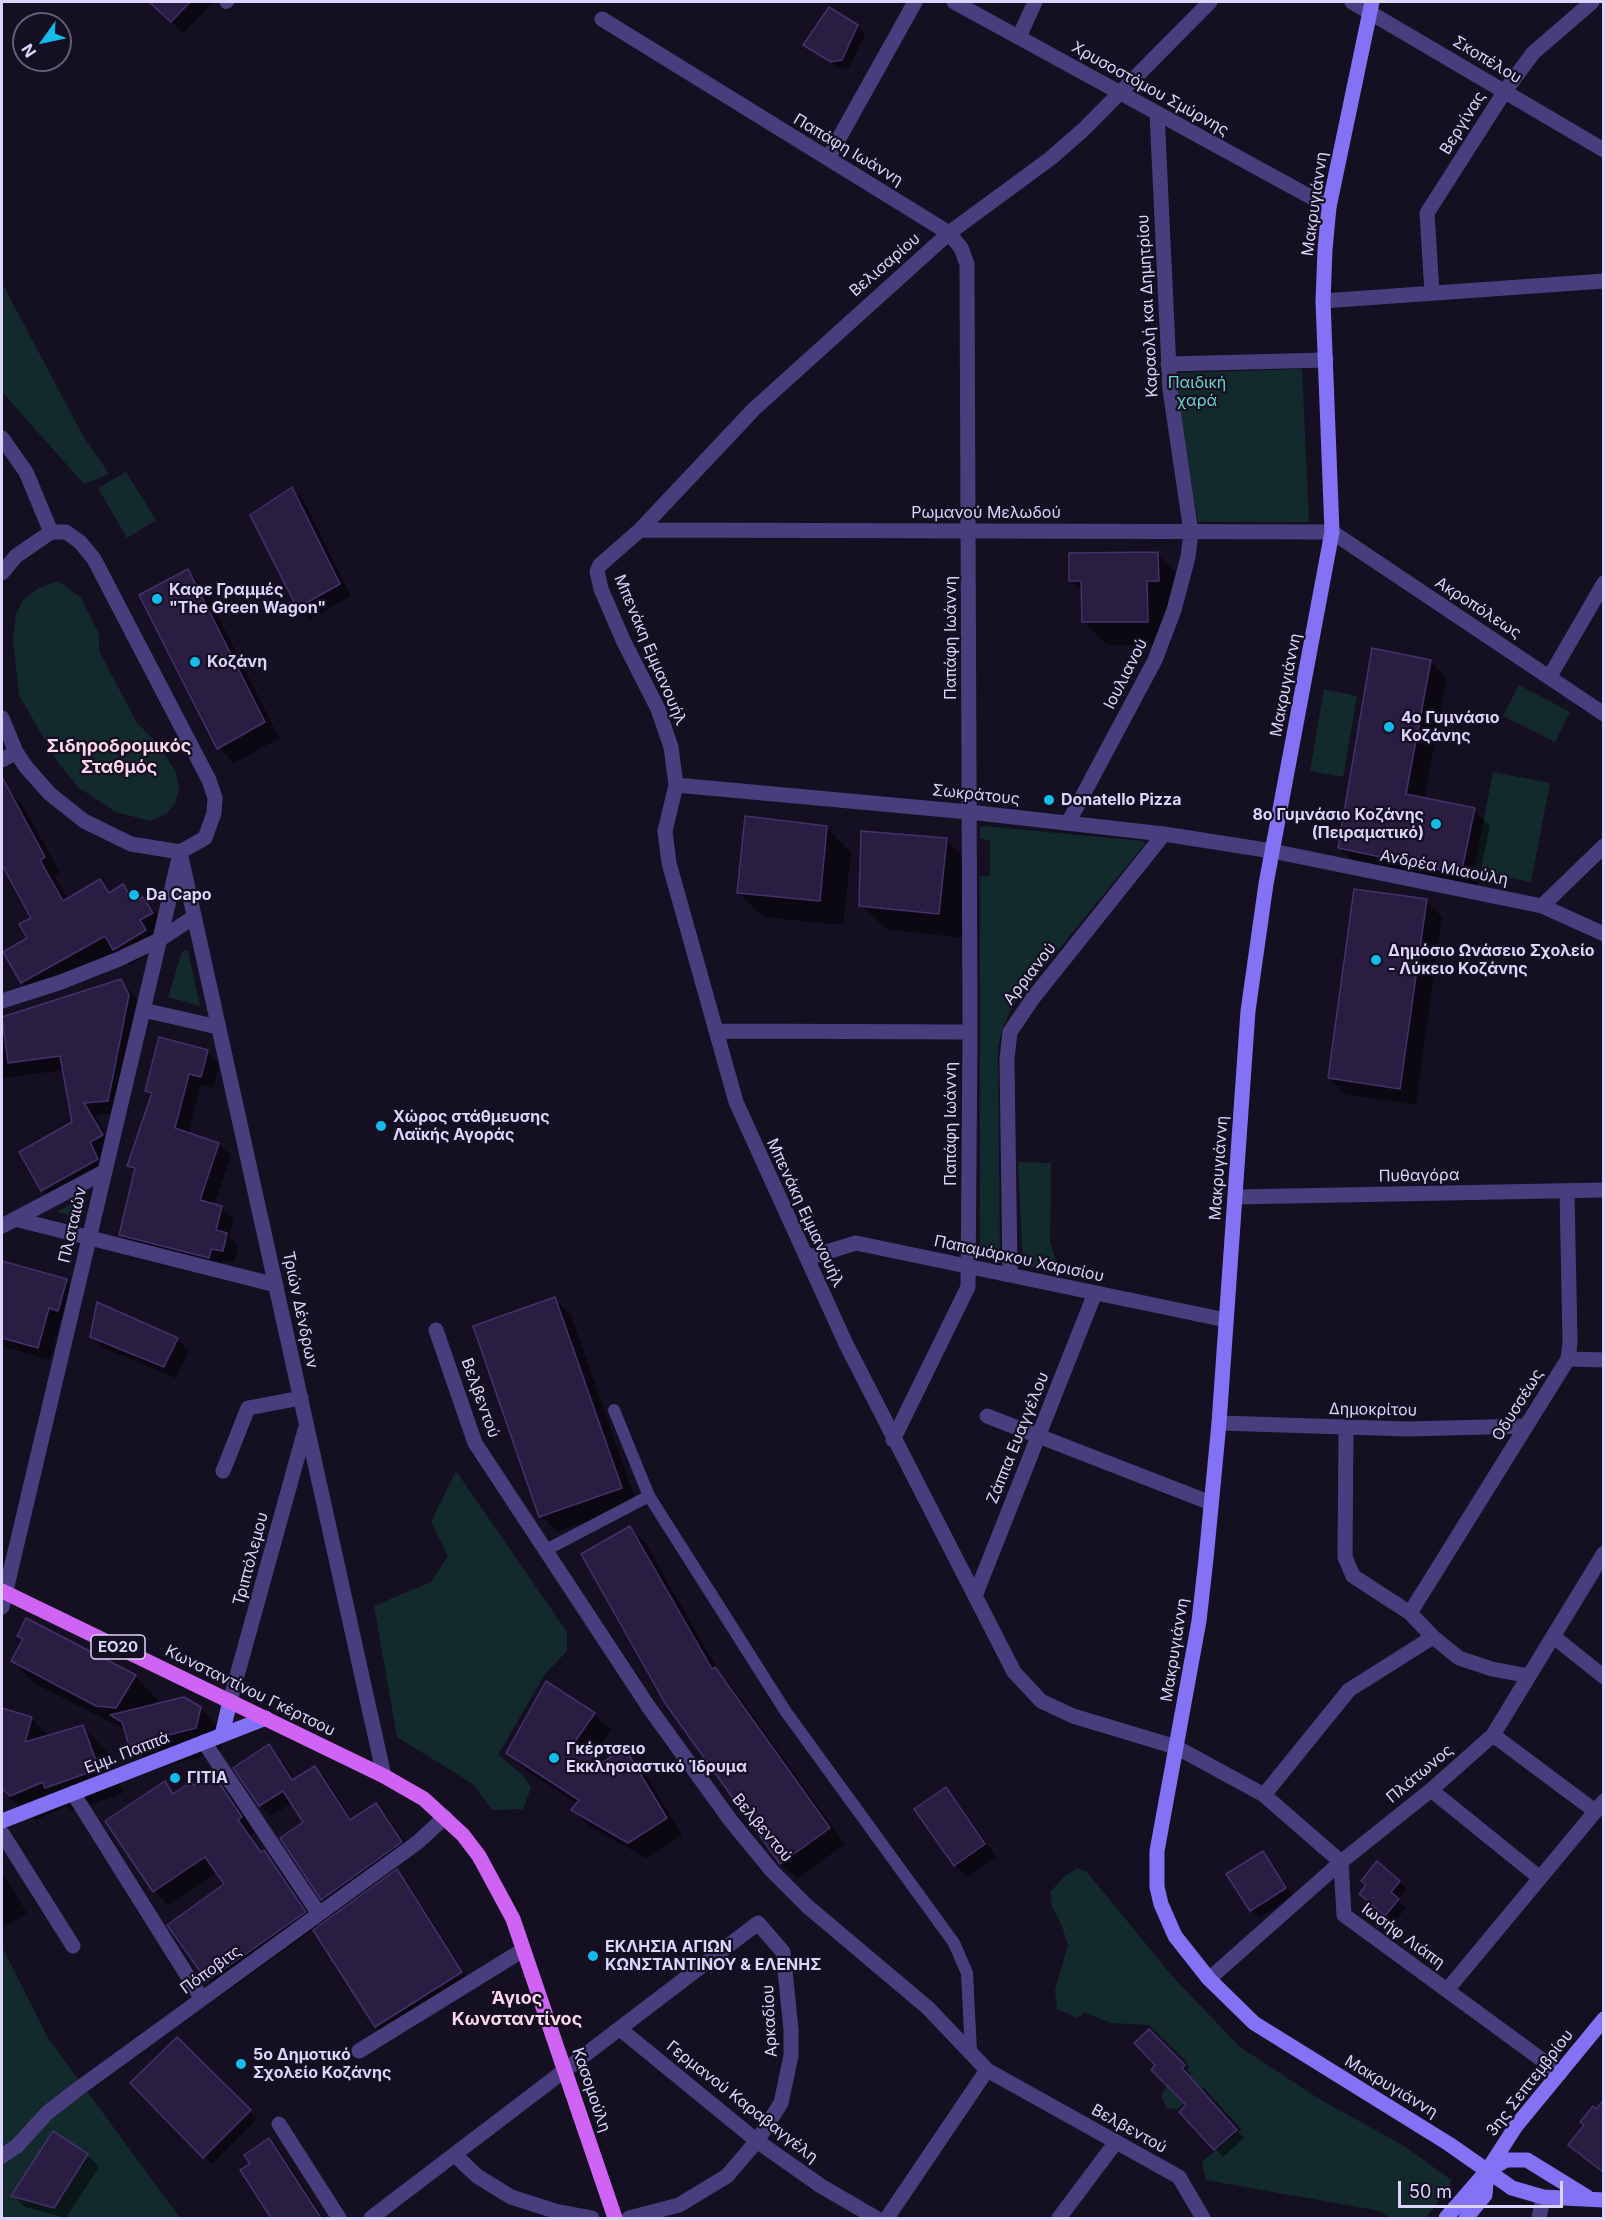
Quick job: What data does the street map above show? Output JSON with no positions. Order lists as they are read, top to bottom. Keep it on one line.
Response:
{"streets":{"main road":["ΕΟ20","Κωνσταντίνου Γκέρτσου","Κασομούλη"],"street":["Σκοπέλου","Χρυσοστόμου Σμύρνης","Βεργίνας","Παπάφη Ιωάννη","Μακρυγιάννη","Βελισαρίου","Καραολή και Δημητρίου","Ρωμανού Μελωδού","Ακροπόλεως","Μπενάκη Εμμανουήλ","Ιουλιανού","Σωκράτους","Ανδρέα Μιαούλη","Αρριανού","Πυθαγόρα","Πλαταιών","Παπαμάρκου Χαρισίου","Τριών Δένδρων","Βελβεντού","Οδυσσέως","Δημοκρίτου","Ζάππα Ευαγγέλου","Τριπτόλεμου","Εμμ. Παππά","Πλάτωνος","Ιωσήφ Λιάπη","Πόποβιτς","Αρκαδίου","3ης Σεπτεμβρίου","Γερμανού Καραβαγγέλη"]},"crossings":[["Σκοπέλου","Βεργίνας"],["Σκοπέλου","Μακρυγιάννη"],["Χρυσοστόμου Σμύρνης","Μακρυγιάννη"],["Χρυσοστόμου Σμύρνης","Βελισαρίου"],["Χρυσοστόμου Σμύρνης","Καραολή και Δημητρίου"],["Παπάφη Ιωάννη","Βελισαρίου"],["Παπάφη Ιωάννη","Ρωμανού Μελωδού"],["Παπάφη Ιωάννη","Μπενάκη Εμμανουήλ"],["Παπάφη Ιωάννη","Σωκράτους"],["Παπάφη Ιωάννη","Παπαμάρκου Χαρισίου"],["Μακρυγιάννη","Ρωμανού Μελωδού"],["Μακρυγιάννη","Ακροπόλεως"],["Μακρυγιάννη","Μπενάκη Εμμανουήλ"],["Μακρυγιάννη","Σωκράτους"],["Μακρυγιάννη","Ανδρέα Μιαούλη"],["Μακρυγιάννη","Πυθαγόρα"],["Μακρυγιάννη","Παπαμάρκου Χαρισίου"],["Μακρυγιάννη","Δημοκρίτου"],["Μακρυγιάννη","Πλάτωνος"],["Μακρυγιάννη","3ης Σεπτεμβρίου"],["Βελισαρίου","Ρωμανού Μελωδού"],["Βελισαρίου","Μπενάκη Εμμανουήλ"],["Καραολή και Δημητρίου","Ρωμανού Μελωδού"],["Καραολή και Δημητρίου","Ιουλιανού"],["Ρωμανού Μελωδού","Ακροπόλεως"],["Ρωμανού Μελωδού","Ιουλιανού"],["Μπενάκη Εμμανουήλ","Σωκράτους"],["Μπενάκη Εμμανουήλ","Παπαμάρκου Χαρισίου"],["Μπενάκη Εμμανουήλ","Ζάππα Ευαγγέλου"],["Ιουλιανού","Σωκράτους"],["Σωκράτους","Ανδρέα Μιαούλη"],["Σωκράτους","Αρριανού"],["Αρριανού","Παπαμάρκου Χαρισίου"],["Πυθαγόρα","Οδυσσέως"],["Πλαταιών","Τριών Δένδρων"],["Πλαταιών","Κωνσταντίνου Γκέρτσου"],["Παπαμάρκου Χαρισίου","Ζάππα Ευαγγέλου"],["Τριών Δένδρων","Τριπτόλεμου"],["Τριών Δένδρων","Κωνσταντίνου Γκέρτσου"],["Οδυσσέως","Δημοκρίτου"],["Τριπτόλεμου","Κωνσταντίνου Γκέρτσου"],["Κωνσταντίνου Γκέρτσου","Εμμ. Παππά"],["Κωνσταντίνου Γκέρτσου","Πόποβιτς"],["Κωνσταντίνου Γκέρτσου","Κασομούλη"],["Πλάτωνος","Ιωσήφ Λιάπη"],["Ιωσήφ Λιάπη","3ης Σεπτεμβρίου"],["Πόποβιτς","Κασομούλη"],["Αρκαδίου","Γερμανού Καραβαγγέλη"]],"districts":["Σιδηροδρομικός Σταθμός","Άγιος Κωνσταντίνος"],"parks":["Παιδική χαρά"],"places":["Καφε Γραμμές \"The Green Wagon\"","Κοζάνη","4ο Γυμνάσιο Κοζάνης","Donatello Pizza","8ο Γυμνάσιο Κοζάνης (Πειραματικό)","Da Capo","Δημόσιο Ωνάσειο Σχολείο - Λύκειο Κοζάνης","Χώρος στάθμευσης Λαϊκής Αγοράς","Γκέρτσειο Εκκλησιαστικό Ίδρυμα","ΓΙΤΙΑ","ΕΚΛΗΣΙΑ ΑΓΙΩΝ ΚΩΝΣΤΑΝΤΙΝΟΥ & ΕΛΕΝΗΣ","5ο Δημοτικό Σχολείο Κοζάνης"],"scale_bar":"50 m","north":"bottom left"}
